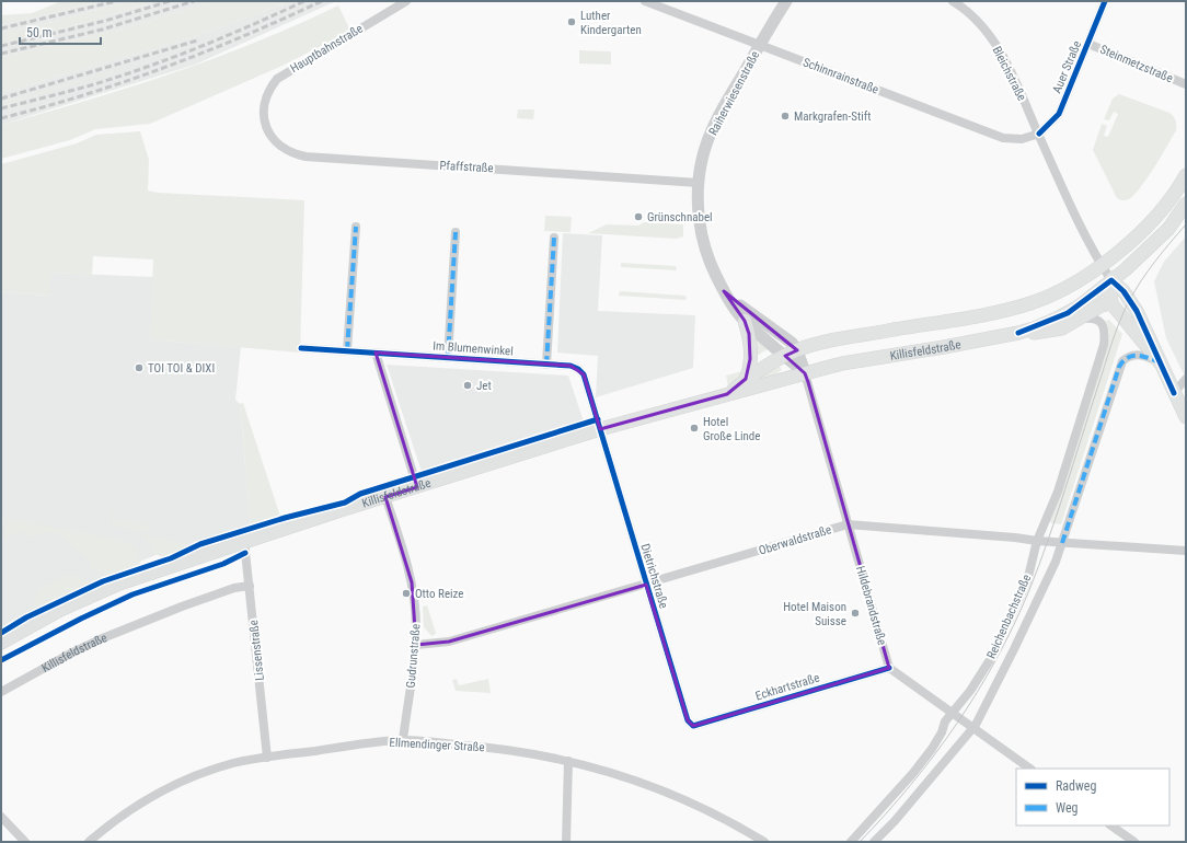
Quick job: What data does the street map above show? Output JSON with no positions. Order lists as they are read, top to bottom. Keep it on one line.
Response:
{"streets":{"main road":["Killisfeldstraße"],"street":["Hauptbahnstraße","Steinmetzstraße","Auer Straße","Bleichstraße","Schinnrainstraße","Raiherwiesenstraße","Pfaffstraße","Im Blumenwinkel","Oberwaldstraße","Dietrichstraße","Hildebrandstraße","Reichenbachstraße","Lissenstraße","Gudrunstraße","Eckhartstraße","Ellmendinger Straße"]},"crossings":[["Hauptbahnstraße","Pfaffstraße"],["Steinmetzstraße","Auer Straße"],["Auer Straße","Bleichstraße"],["Auer Straße","Schinnrainstraße"],["Bleichstraße","Schinnrainstraße"],["Schinnrainstraße","Raiherwiesenstraße"],["Raiherwiesenstraße","Pfaffstraße"],["Raiherwiesenstraße","Killisfeldstraße"],["Raiherwiesenstraße","Hildebrandstraße"],["Im Blumenwinkel","Killisfeldstraße"],["Im Blumenwinkel","Dietrichstraße"],["Killisfeldstraße","Dietrichstraße"],["Killisfeldstraße","Hildebrandstraße"],["Killisfeldstraße","Lissenstraße"],["Killisfeldstraße","Gudrunstraße"],["Oberwaldstraße","Dietrichstraße"],["Oberwaldstraße","Hildebrandstraße"],["Oberwaldstraße","Reichenbachstraße"],["Oberwaldstraße","Gudrunstraße"],["Dietrichstraße","Eckhartstraße"],["Hildebrandstraße","Eckhartstraße"],["Lissenstraße","Ellmendinger Straße"],["Gudrunstraße","Ellmendinger Straße"]],"places":["Luther Kindergarten","Markgrafen-Stift","Grünschnabel","TOI TOI & DIXI","Jet","Hotel Große Linde","Otto Reize","Hotel Maison Suisse"],"legend":["Radweg","Weg"],"scale_bar":"50 m"}
